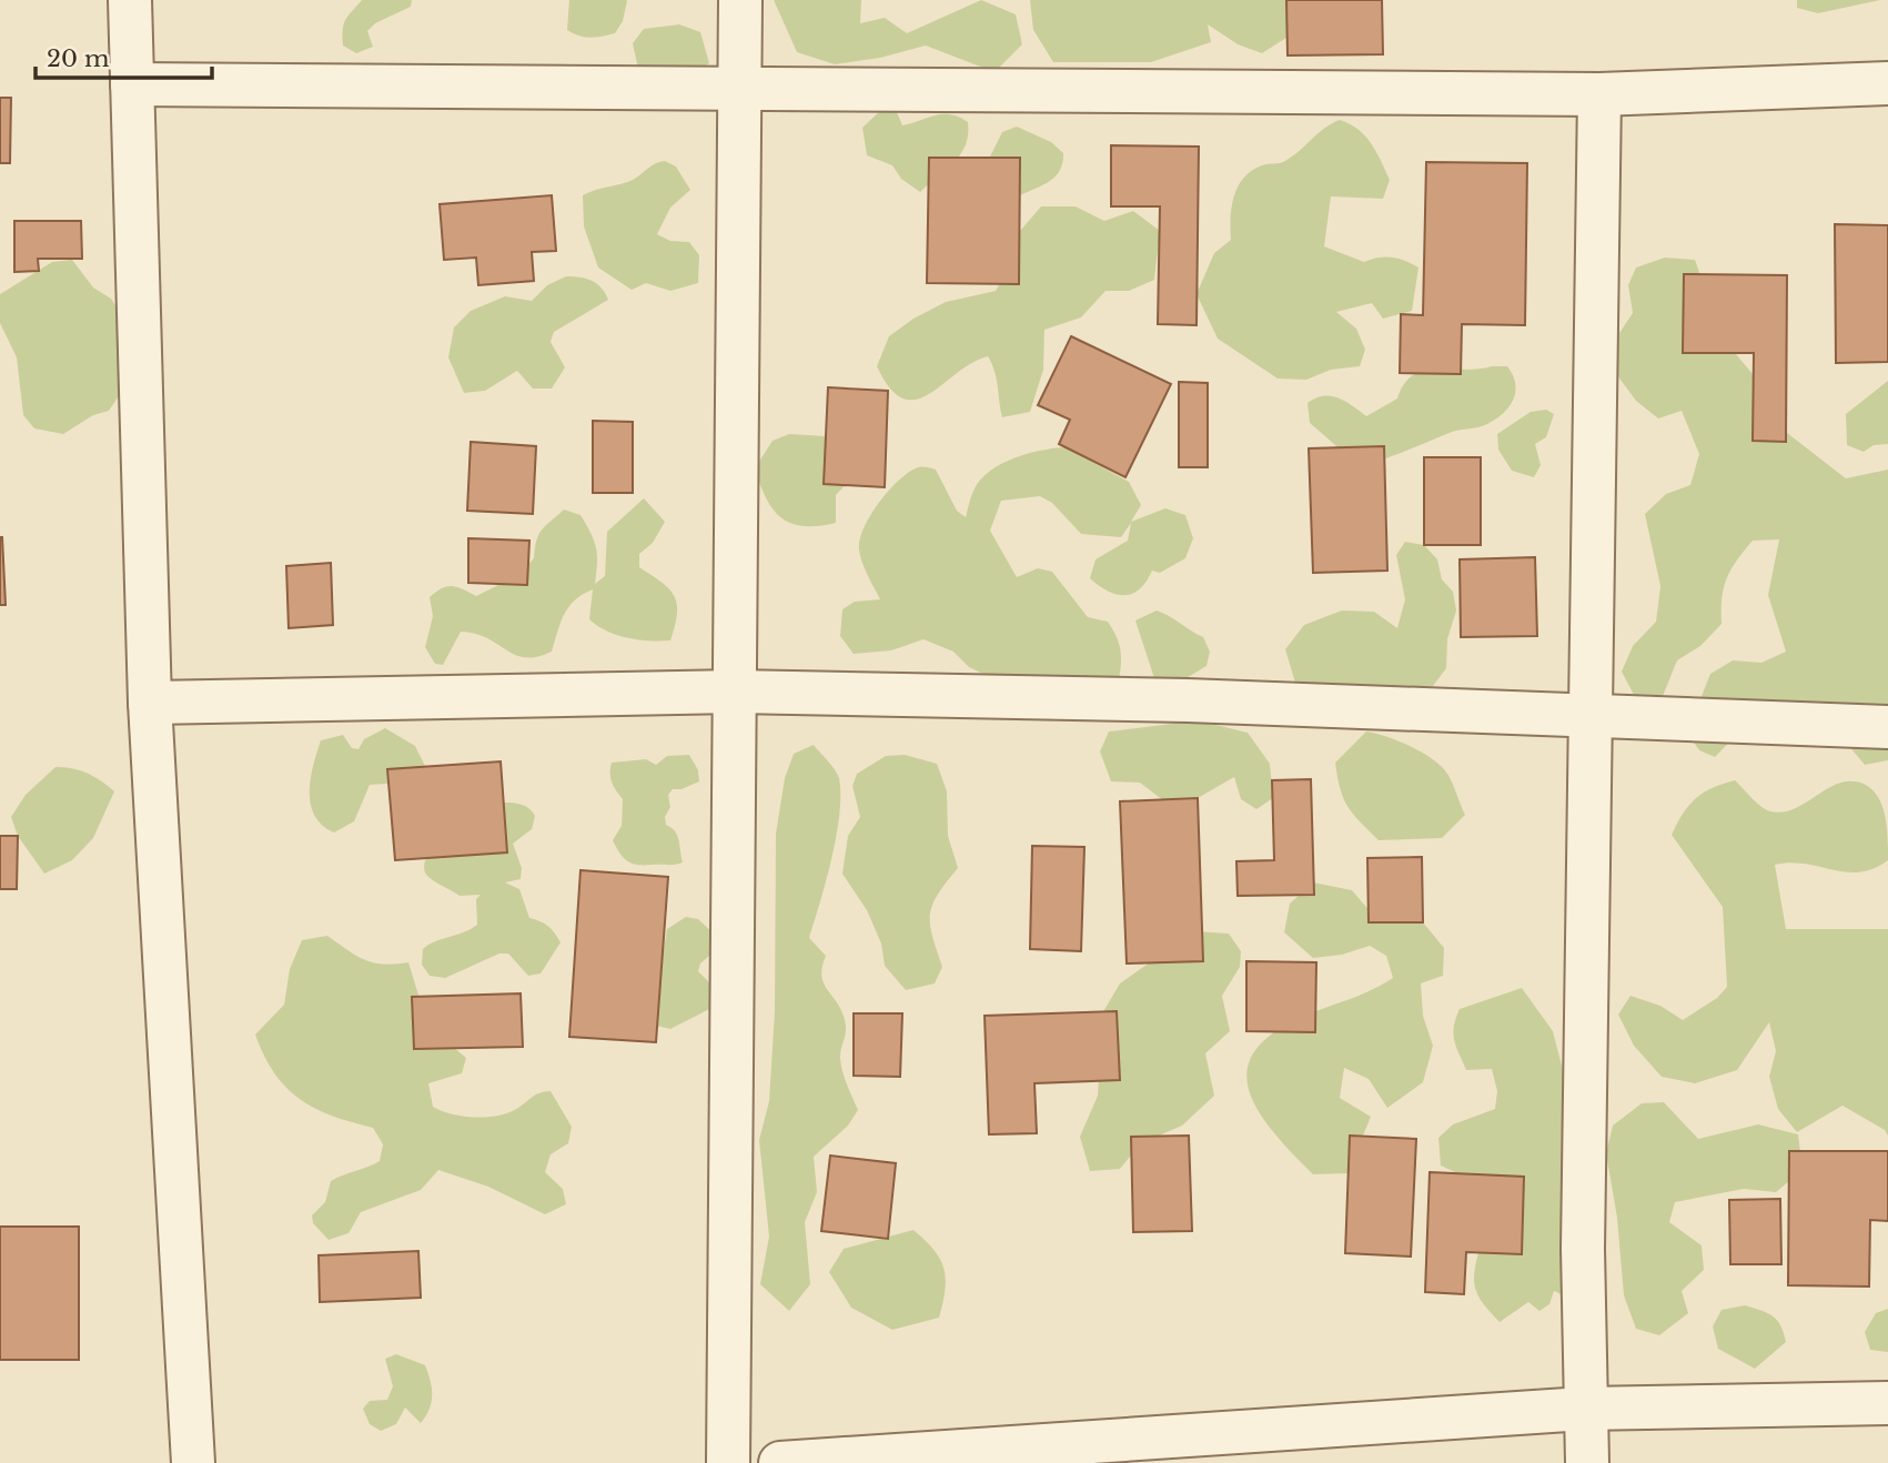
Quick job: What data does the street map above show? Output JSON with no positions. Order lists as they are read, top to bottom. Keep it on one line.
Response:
{"scale_bar":"20 m"}
